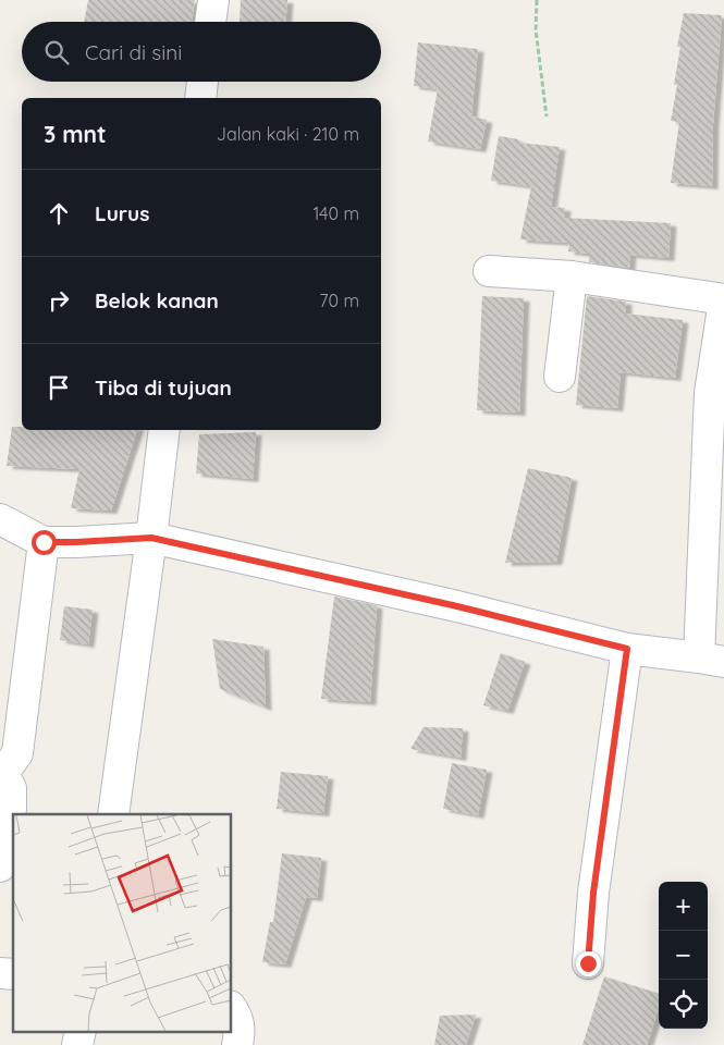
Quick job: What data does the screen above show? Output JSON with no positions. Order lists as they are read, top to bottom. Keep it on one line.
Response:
{"page":{"search":"Cari di sini","heading":["3 mnt","Jalan kaki · 210 m"],"list":[["Lurus","140 m"],["Belok kanan","70 m"],"Tiba di tujuan"],"map_buttons":["+","−"]}}
